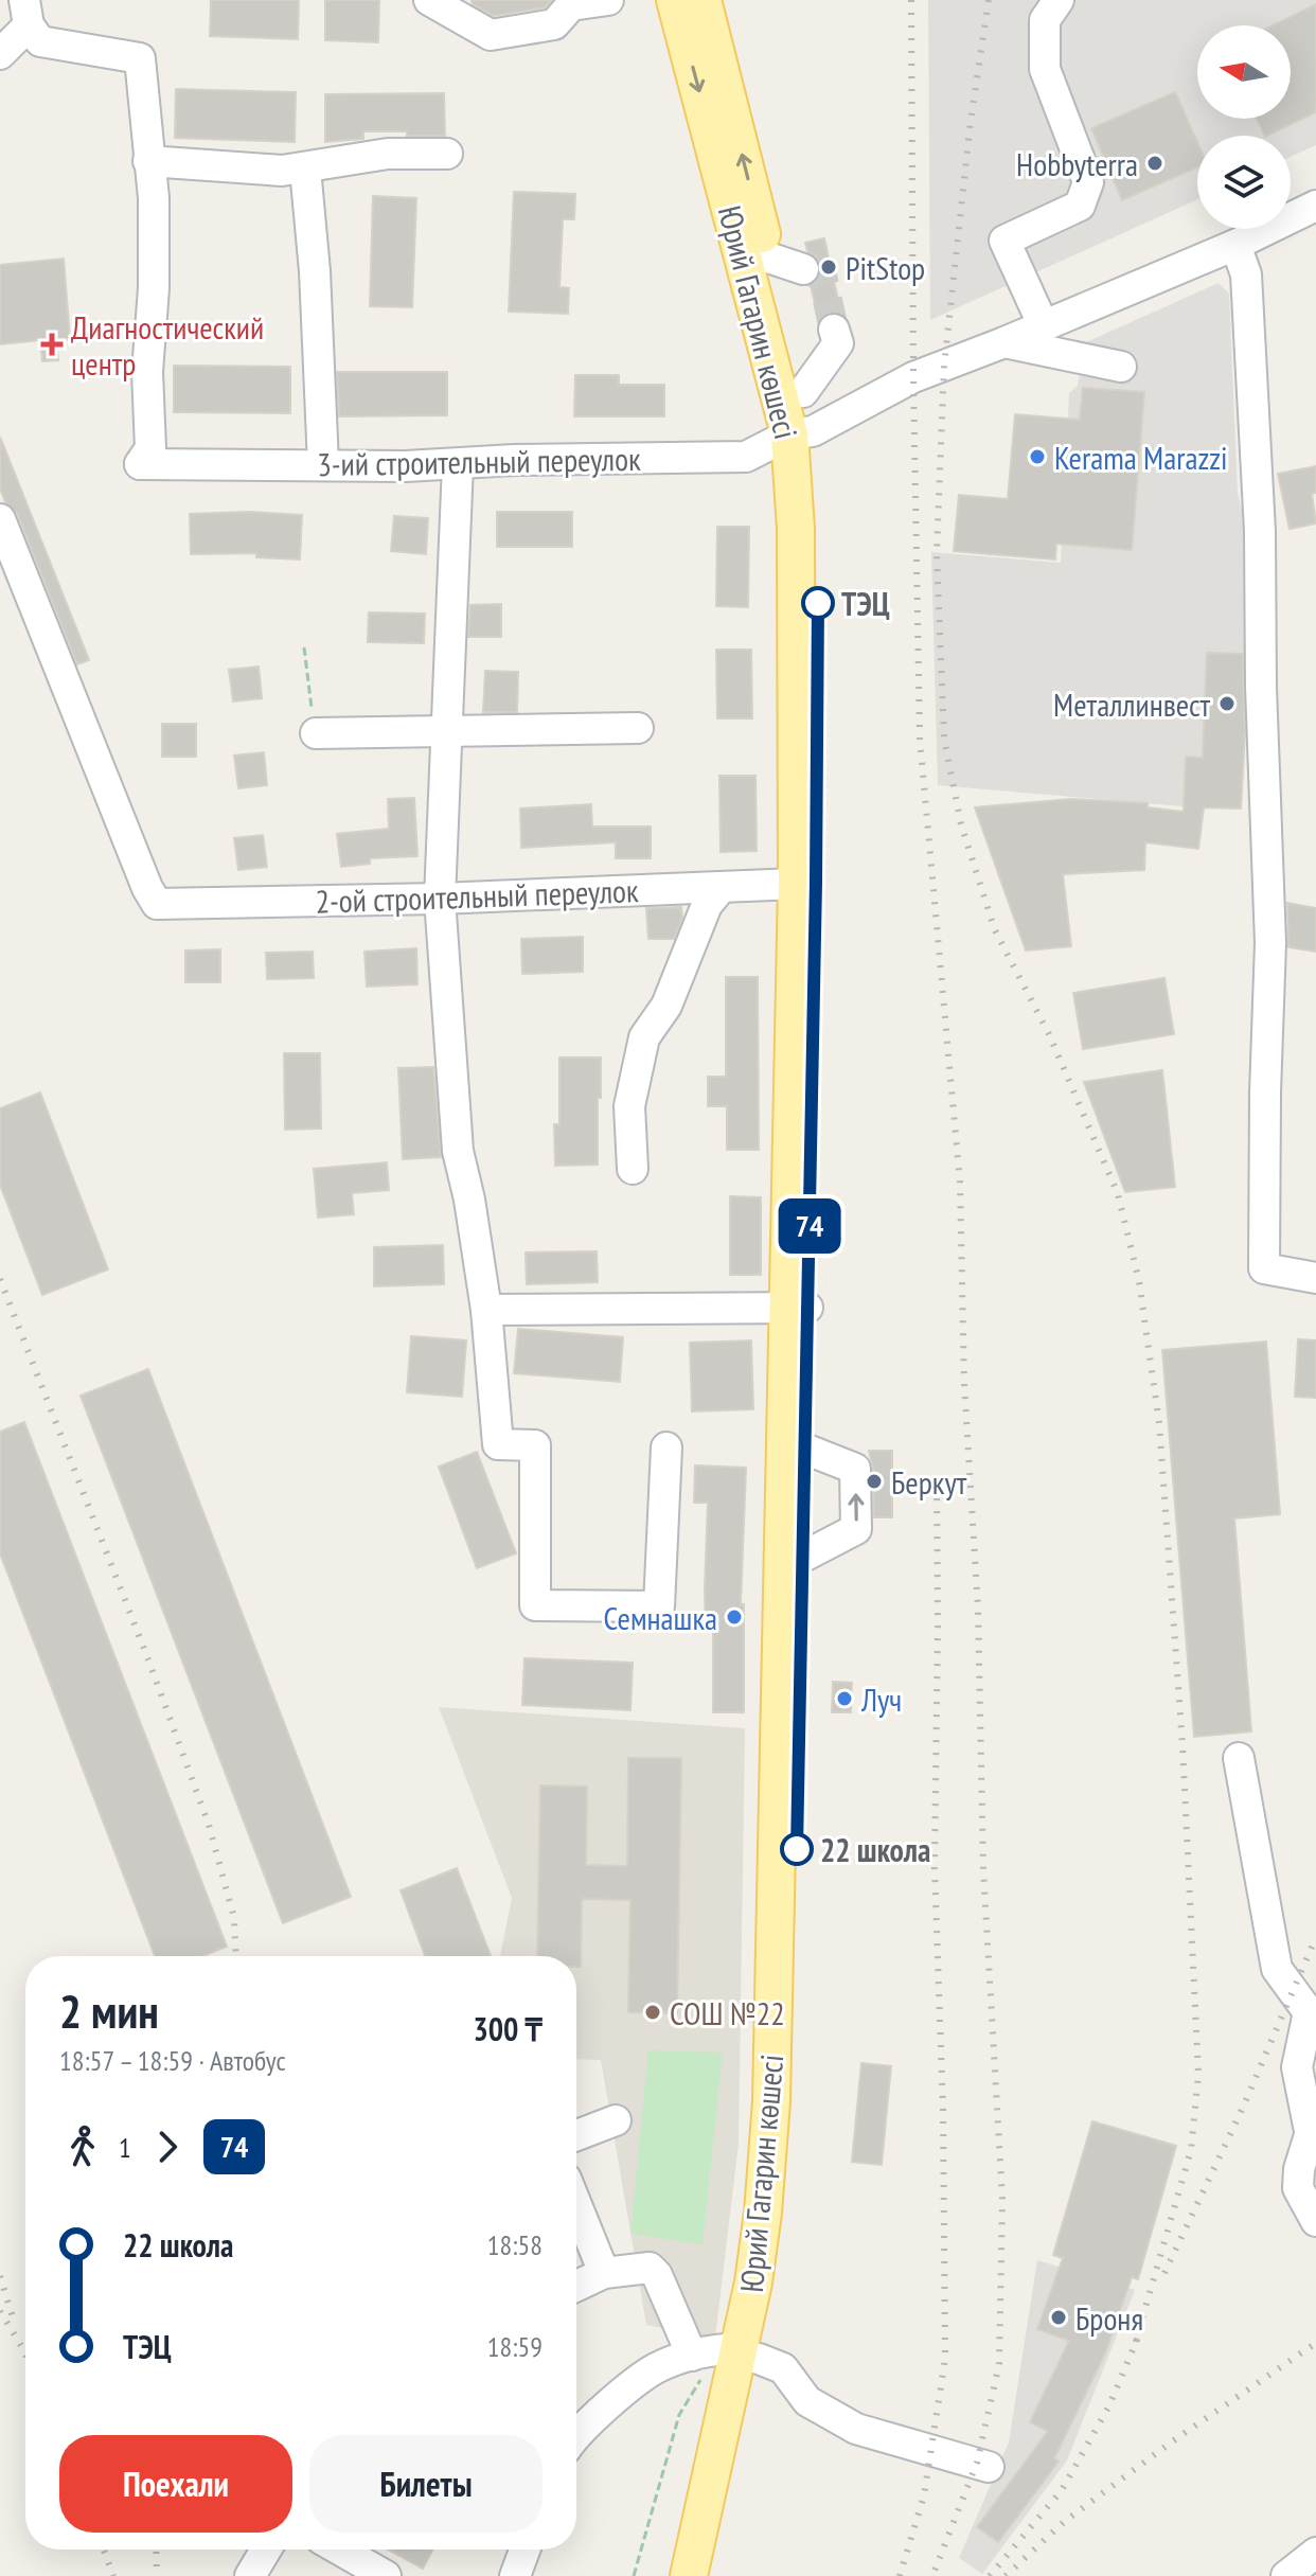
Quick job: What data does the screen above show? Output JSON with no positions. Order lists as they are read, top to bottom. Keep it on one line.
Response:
{"streets":{"main road":["Юрий Гагарин көшесі"],"street":["3-ий строительный переулок","2-ой строительный переулок"]},"crossings":[["Юрий Гагарин көшесі","3-ий строительный переулок"],["Юрий Гагарин көшесі","2-ой строительный переулок"]],"places":{"other":["Hobbyterra","PitStop","Kerama Marazzi","ТЭЦ","Металлинвест","Беркут","Семнашка","Луч","22 школа","СОШ №22","Броня"],"health":["Диагностический центр"]},"lines":["bus line 74"],"north":"left","page":{"on_map":"74","heading":["2 мин","18:57 – 18:59 · Автобус","300 ₸"],"legs":["1","74"],"list":[{"name":"22 школа","value":"18:58"},{"name":"ТЭЦ","value":"18:59"}],"buttons":["Поехали","Билеты"]}}
